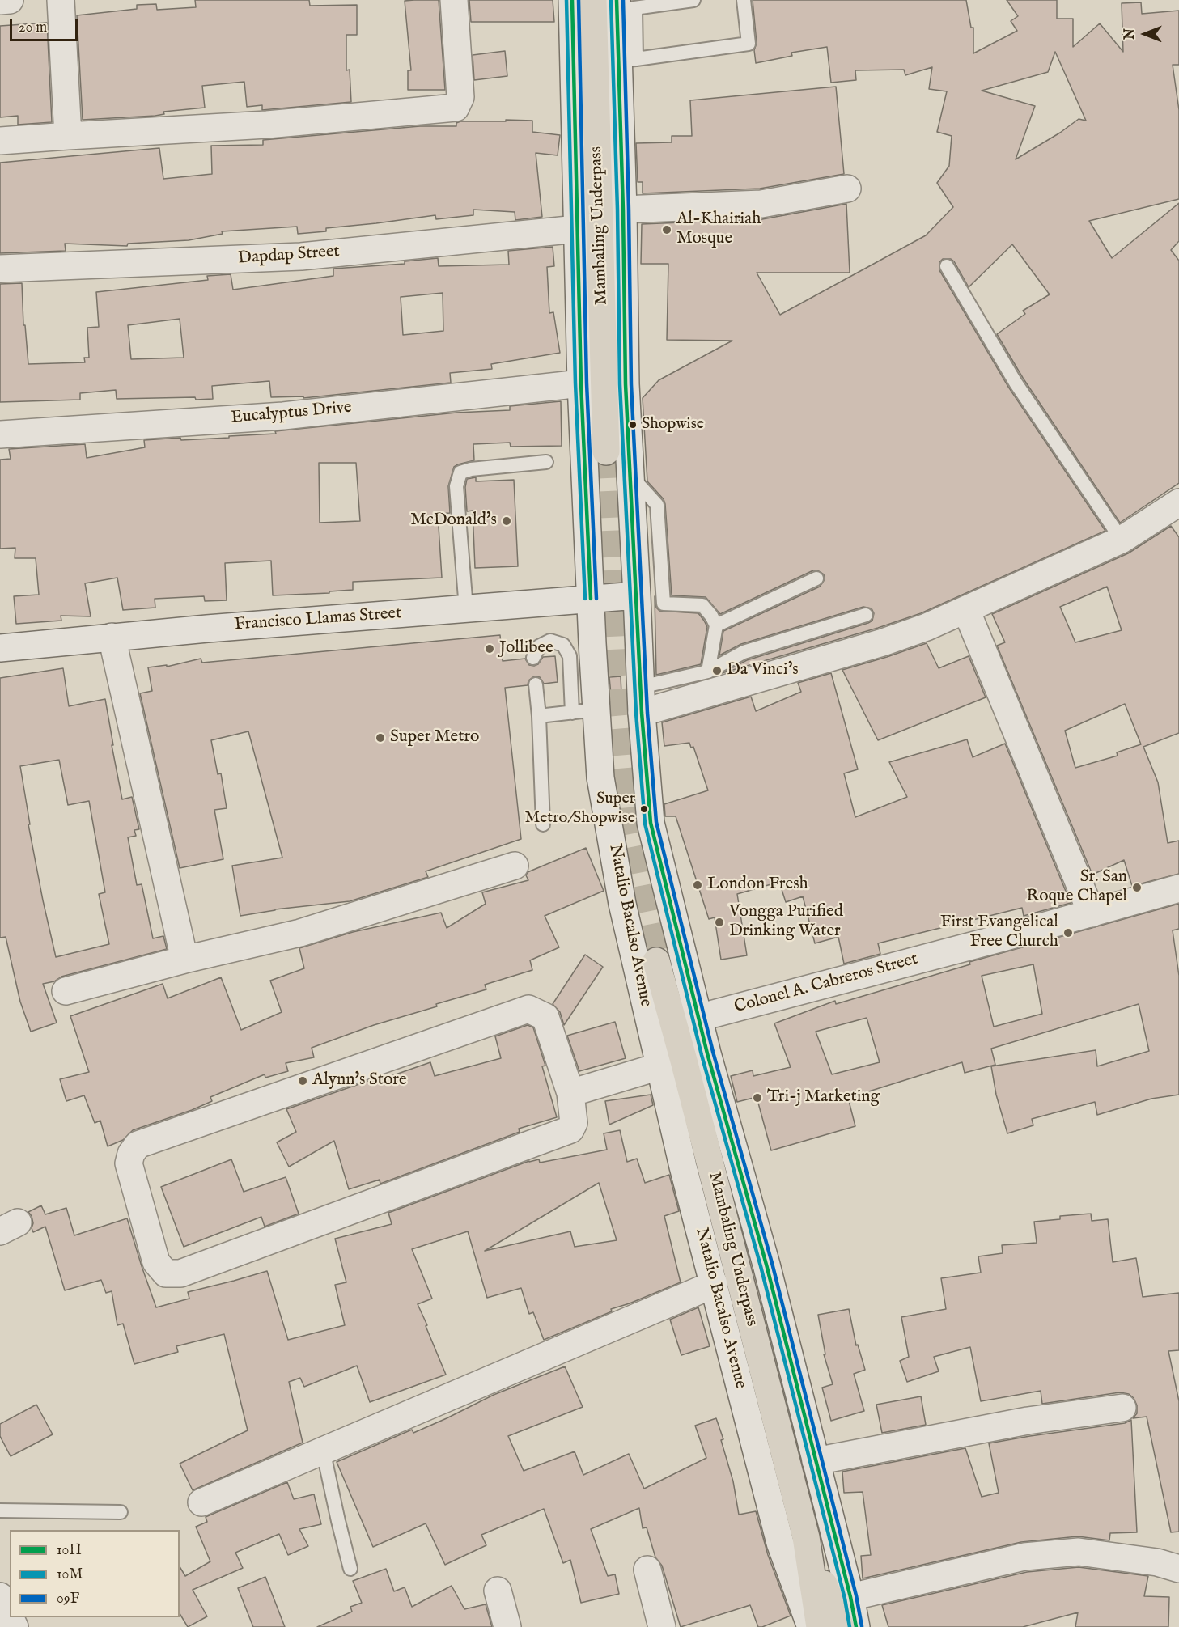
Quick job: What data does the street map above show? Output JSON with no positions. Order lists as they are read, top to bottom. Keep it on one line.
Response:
{"streets":{"main road":["Mambaling Underpass"],"street":["Dapdap Street","Eucalyptus Drive","Francisco Llamas Street","Natalio Bacalso Avenue","Colonel A. Cabreros Street"]},"crossings":[["Dapdap Street","Natalio Bacalso Avenue"],["Eucalyptus Drive","Natalio Bacalso Avenue"],["Francisco Llamas Street","Natalio Bacalso Avenue"]],"places":["Al-Khairiah Mosque","Shopwise","McDonald's","Jollibee","Da Vinci's","Super Metro","Super Metro/Shopwise","London Fresh","Sr. San Roque Chapel","Vongga Purified Drinking Water","First Evangelical Free Church","Alynn's Store","Tri-j Marketing"],"lines":["transit line 10H","transit line 10M","transit line 09F"],"legend":["10H","10M","09F"],"scale_bar":"20 m","north":"left"}
